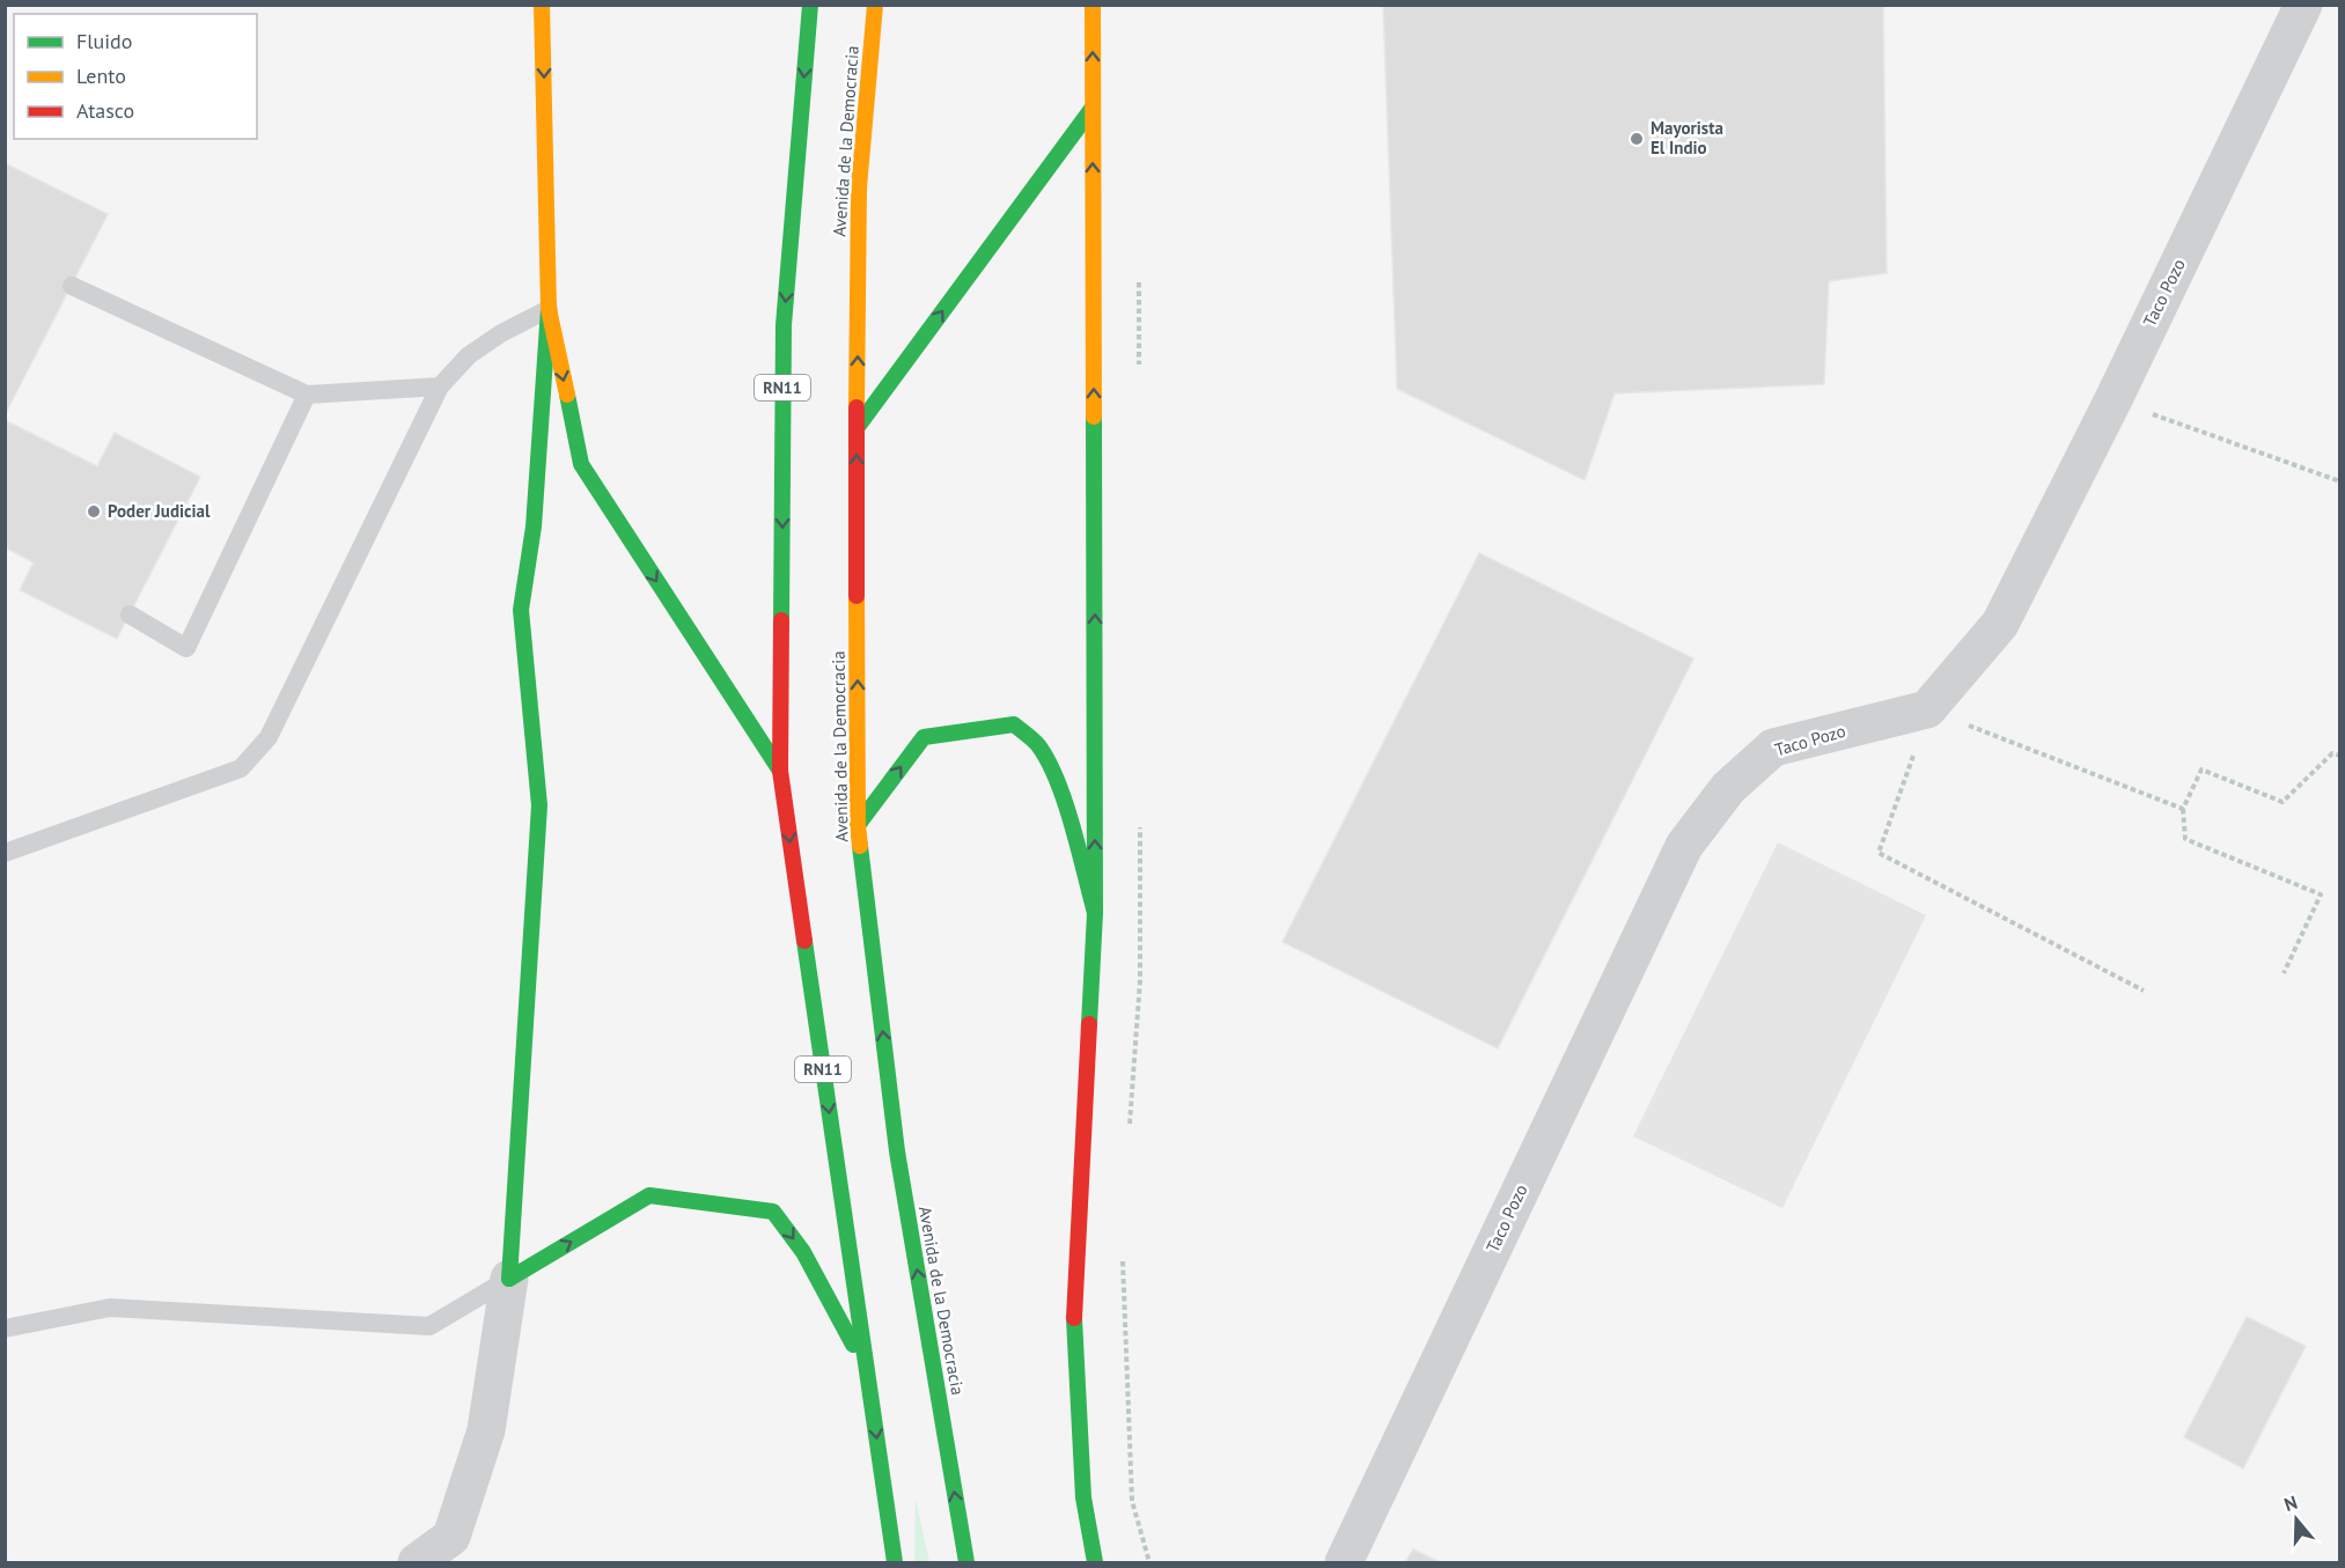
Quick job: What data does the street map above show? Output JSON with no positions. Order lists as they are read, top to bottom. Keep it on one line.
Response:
{"streets":{"main road":["Avenida de la Democracia","RN11"],"street":["Taco Pozo"]},"places":["Mayorista El Indio","Poder Judicial"],"legend":["Fluido","Lento","Atasco"],"north":"top"}
